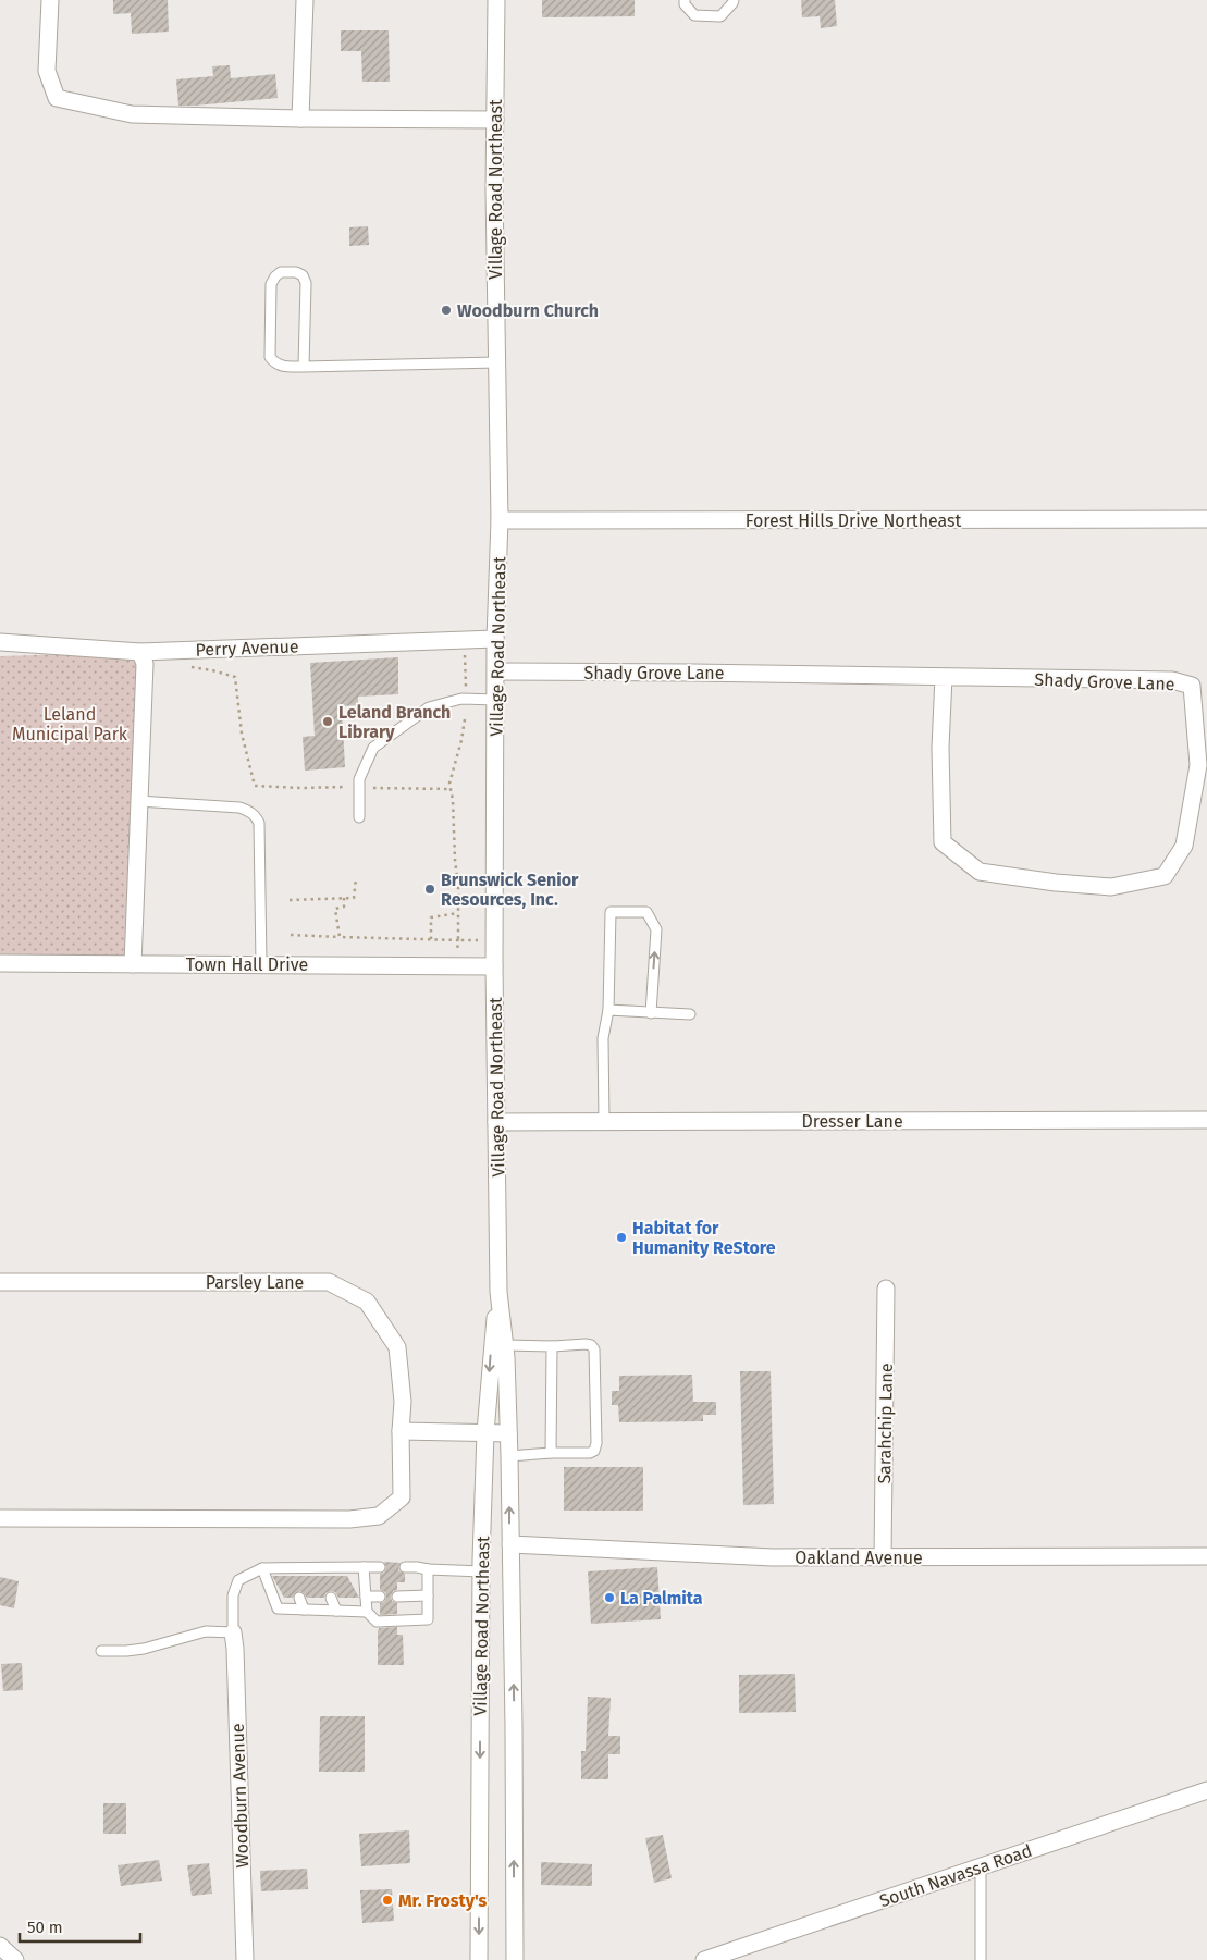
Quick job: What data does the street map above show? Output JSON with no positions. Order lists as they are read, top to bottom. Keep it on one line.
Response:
{"streets":{"street":["Village Road Northeast","Forest Hills Drive Northeast","Perry Avenue","Shady Grove Lane","Town Hall Drive","Dresser Lane","Parsley Lane","Sarahchip Lane","Oakland Avenue","Woodburn Avenue","South Navassa Road"]},"crossings":[["Village Road Northeast","Forest Hills Drive Northeast"],["Village Road Northeast","Perry Avenue"],["Village Road Northeast","Shady Grove Lane"],["Village Road Northeast","Town Hall Drive"],["Village Road Northeast","Dresser Lane"],["Village Road Northeast","Oakland Avenue"],["Sarahchip Lane","Oakland Avenue"]],"parks":["Leland Municipal Park"],"places":["Woodburn Church","Leland Branch Library","Brunswick Senior Resources, Inc.","Habitat for Humanity ReStore","La Palmita","Mr. Frosty's"],"scale_bar":"50 m"}
